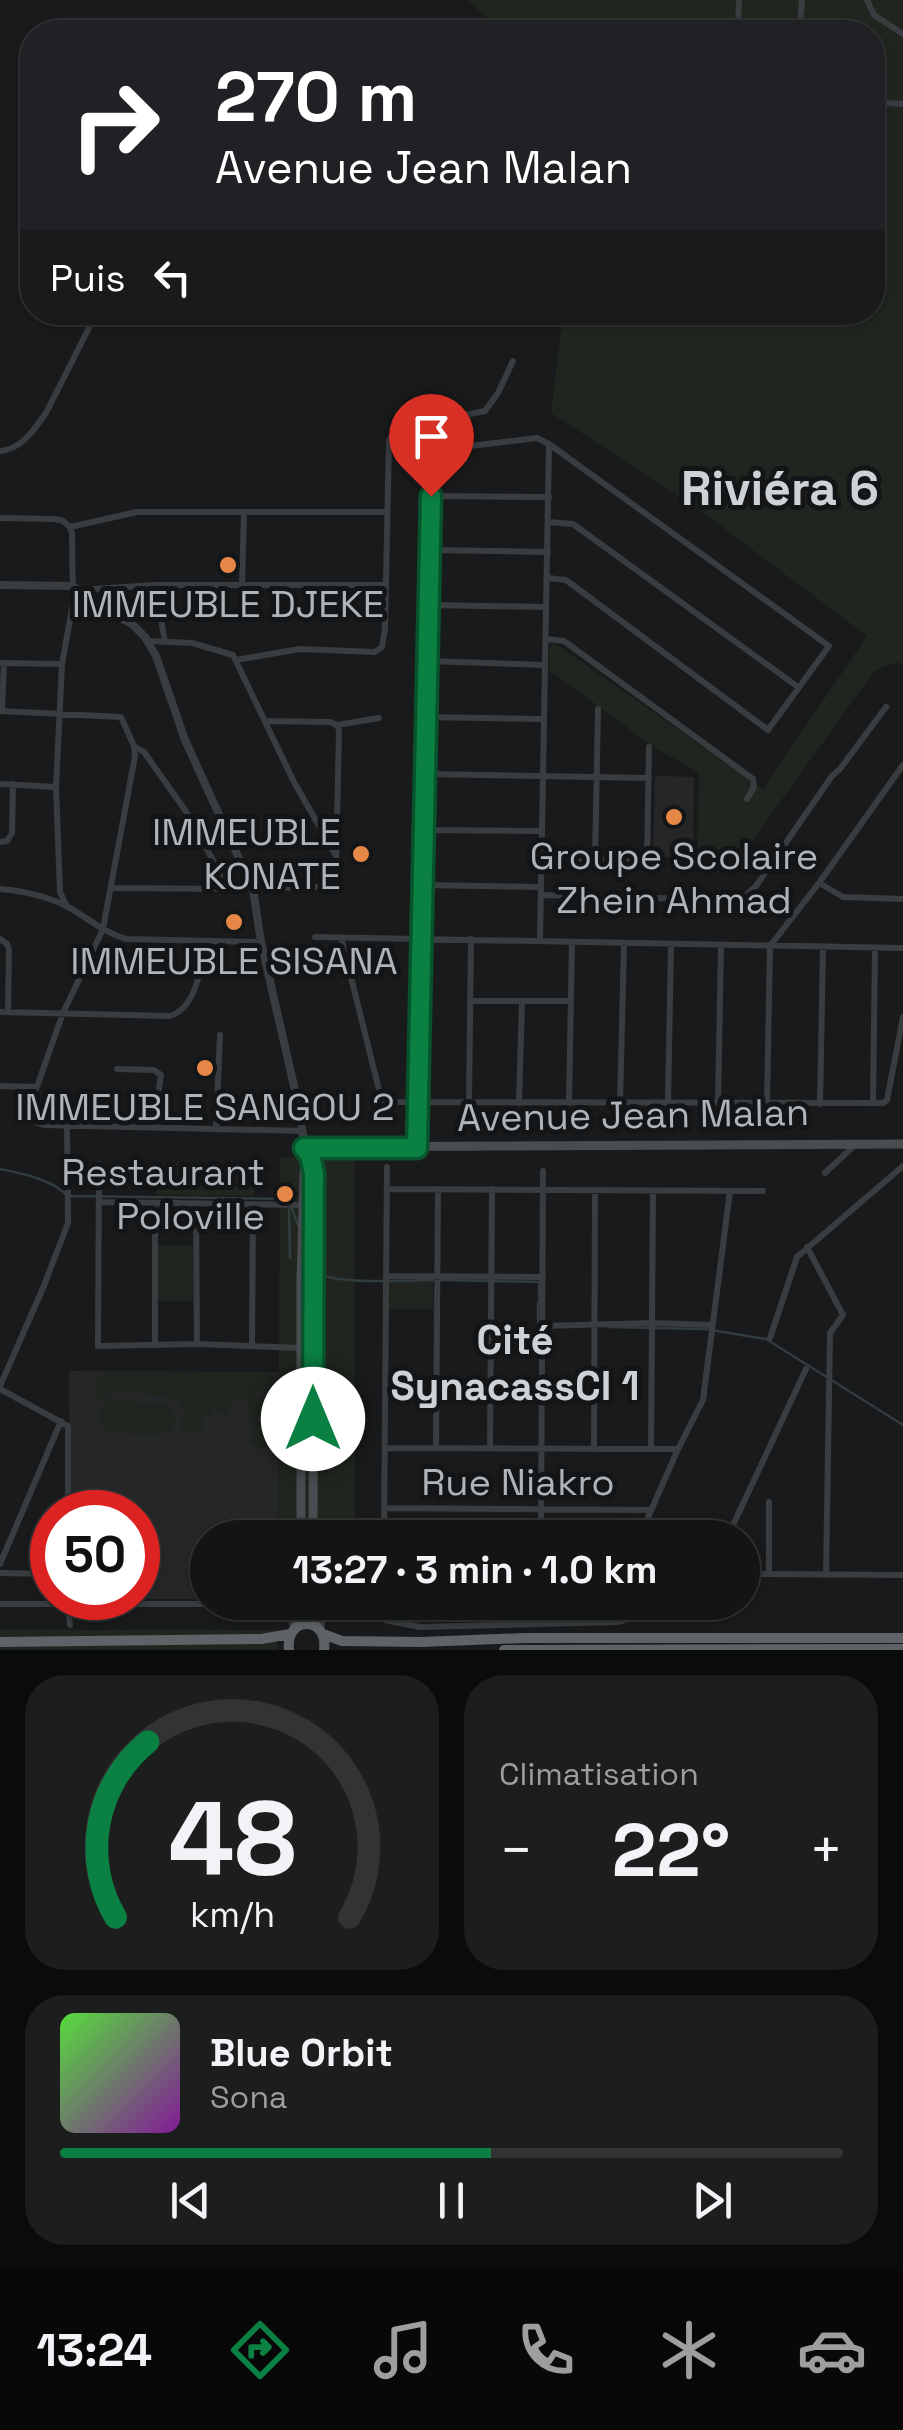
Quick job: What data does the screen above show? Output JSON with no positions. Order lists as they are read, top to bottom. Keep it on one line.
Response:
{"streets":{"main road":["Avenue Jean Malan"],"street":["Rue Niakro"]},"districts":["Riviéra 6","Cité SynacassCI 1"],"places":["IMMEUBLE DJEKE","Groupe Scolaire Zhein Ahmad","IMMEUBLE KONATE","IMMEUBLE SISANA","IMMEUBLE SANGOU 2","Restaurant Poloville"],"page":{"turn":["270 m","Avenue Jean Malan"],"then":"Puis","limit":"50","trip":"13:27 · 3 min · 1.0 km","tile":"Climatisation","heat":["−","22°","+"],"song":["Blue Orbit","Sona"],"tabs":"13:24","gauge":["48","km/h"]}}
